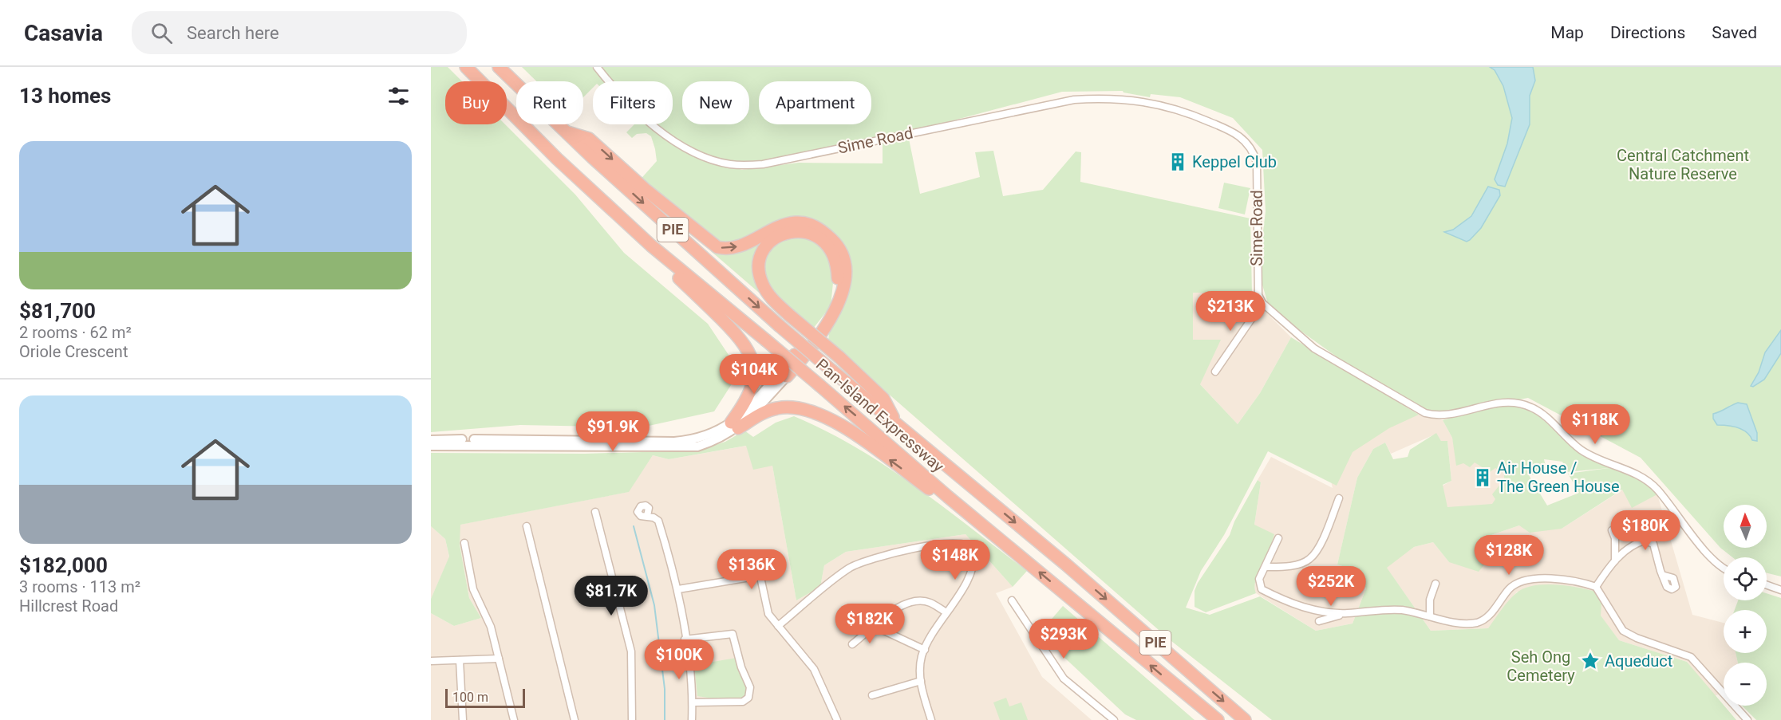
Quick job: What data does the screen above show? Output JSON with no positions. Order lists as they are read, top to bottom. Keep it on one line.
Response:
{"streets":{"highway":["PIE","Pan-Island Expressway"],"street":["Sime Road"]},"parks":["Central Catchment Nature Reserve","Seh Ong Cemetery"],"places":{"building":["Keppel Club","Air House / The Green House"],"place":["Aqueduct"]},"scale_bar":"100 m","north":"top","page":{"header":"Casavia","search":"Search here","nav":["Map","Directions","Saved"],"heading":"13 homes","chip":["Buy","Rent","Filters","New","Apartment"],"list":[{"name":"$81,700","note":"2 rooms · 62 m² · Oriole Crescent"},{"name":"$182,000","note":"3 rooms · 113 m² · Hillcrest Road"}],"price":["$213K","$104K","$118K","$91.9K","$180K","$128K","$148K","$136K","$252K","$81.7K","$182K","$293K","$100K"],"map_buttons":["+","−"],"scale":"100 m"}}
